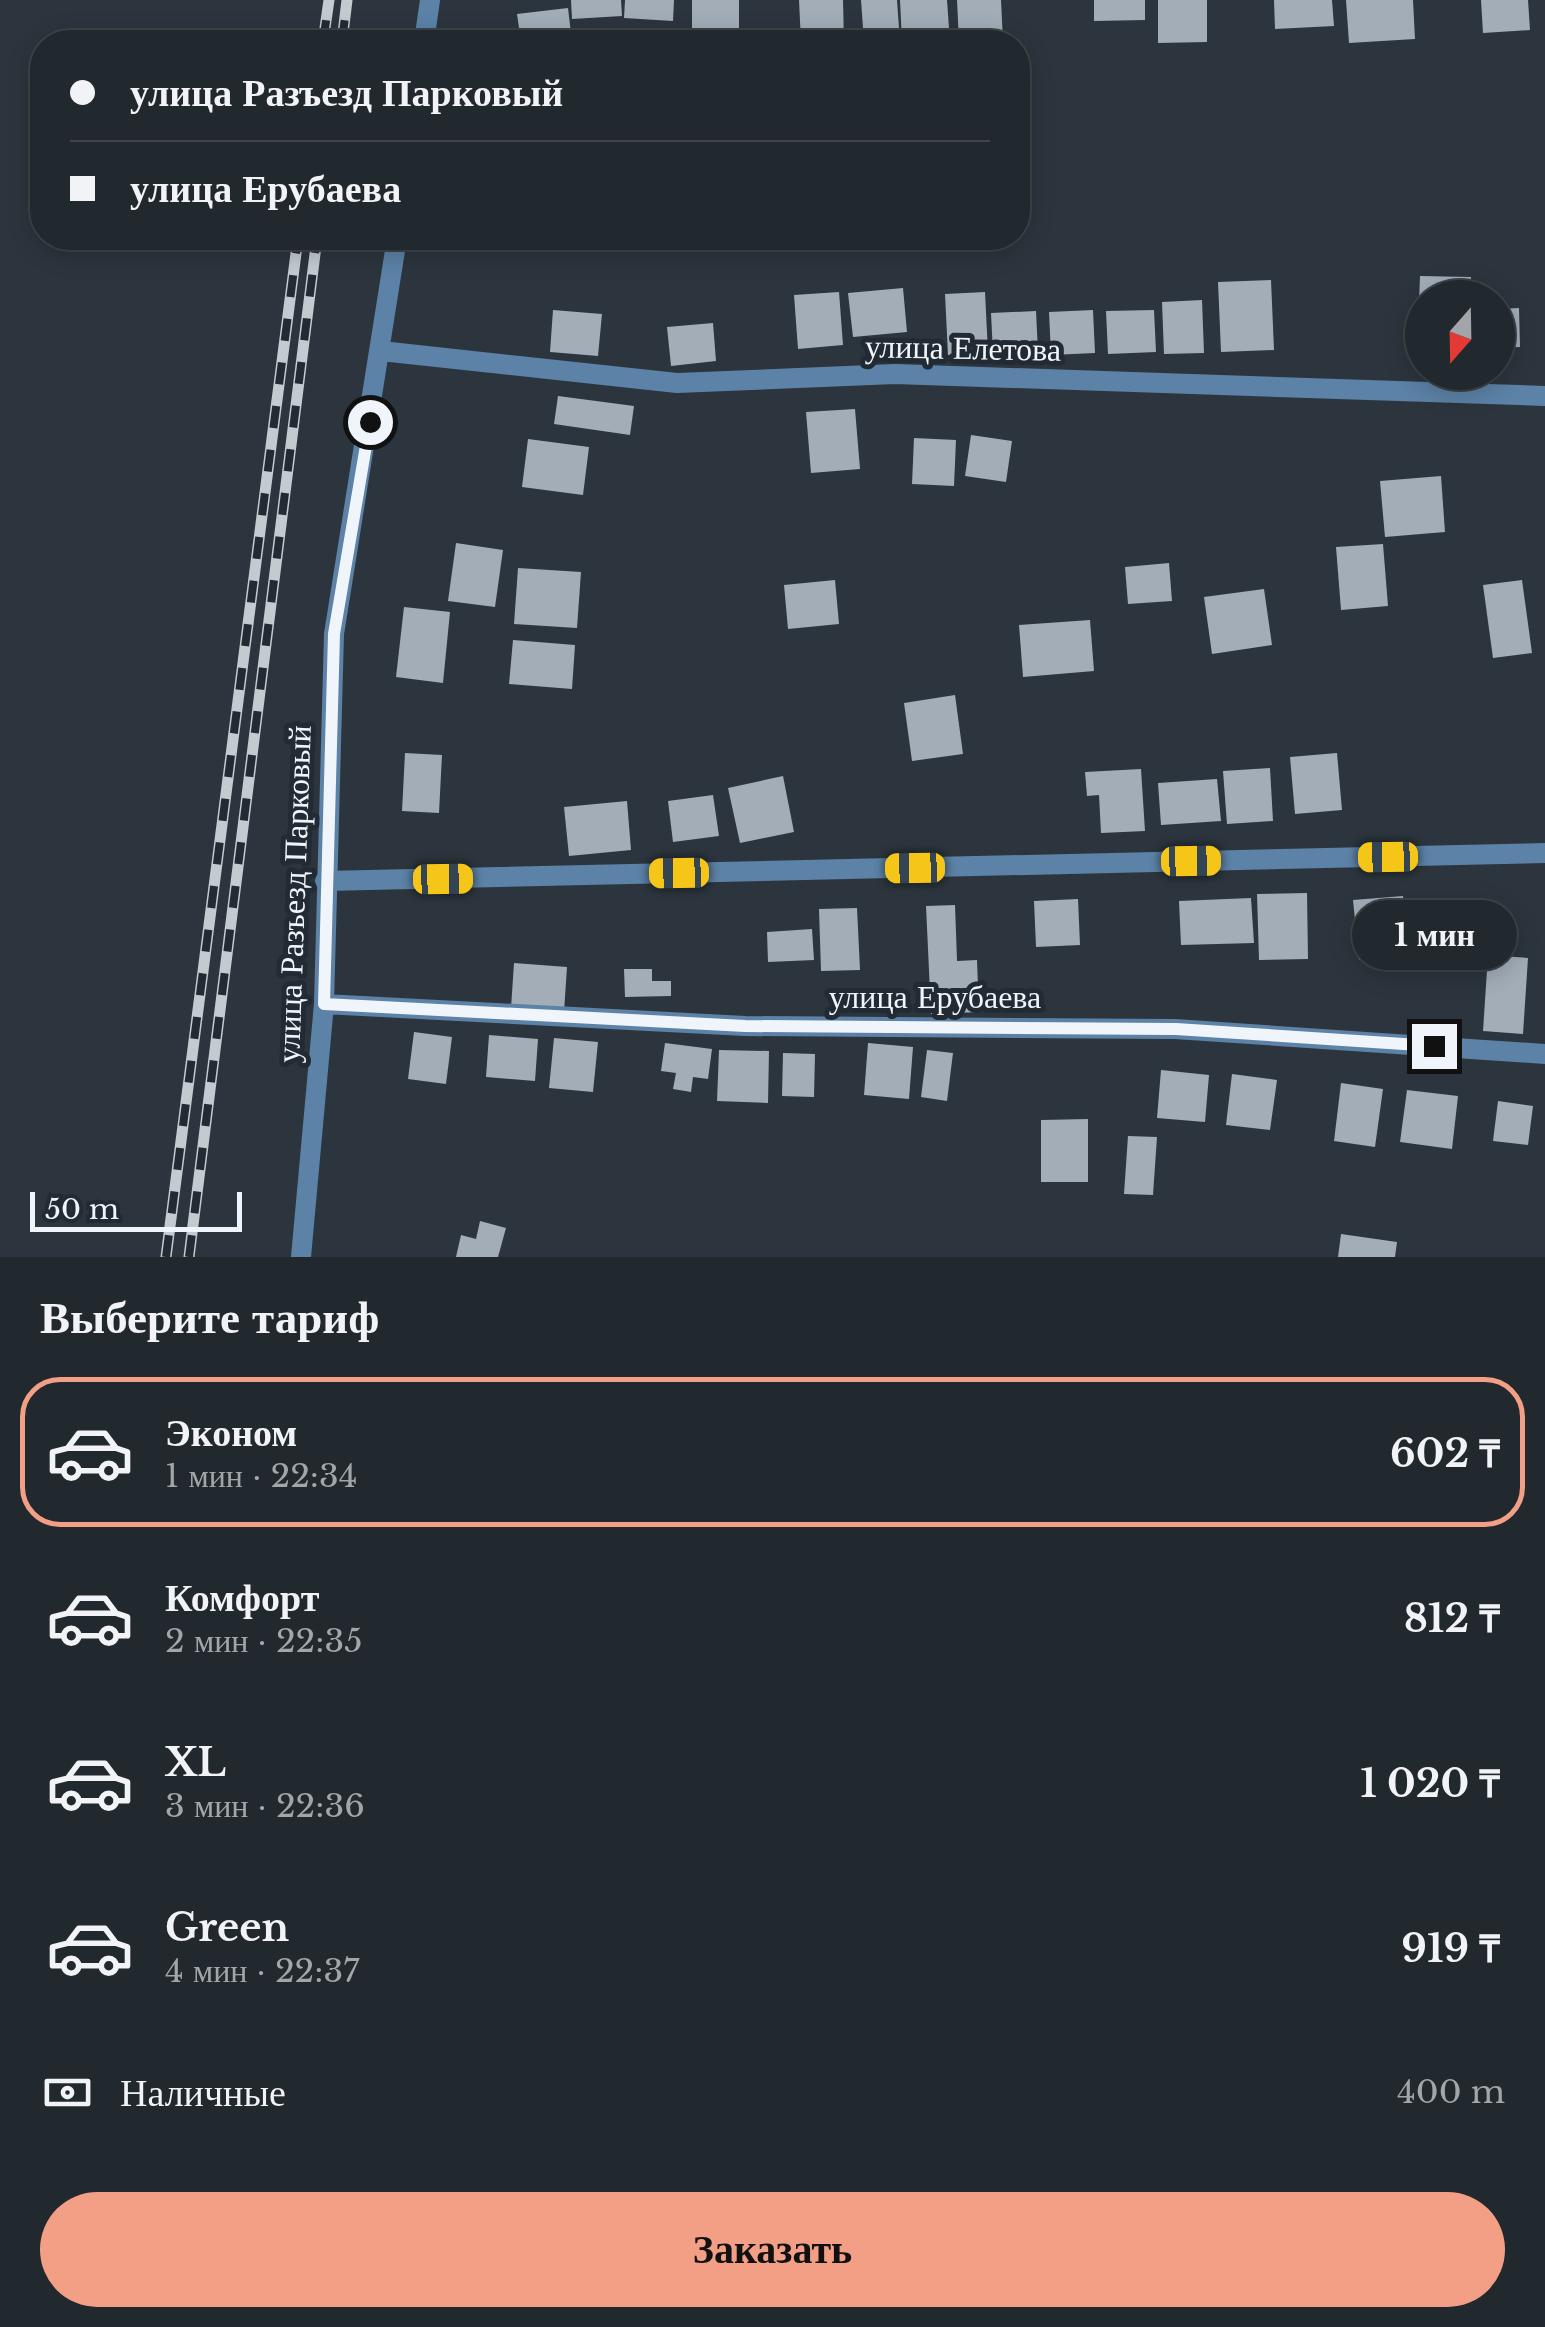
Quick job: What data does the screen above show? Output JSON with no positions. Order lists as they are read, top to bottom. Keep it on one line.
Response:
{"streets":{"street":["улица Елетова","улица Разъезд Парковый","улица Ерубаева"]},"crossings":[["улица Елетова","улица Разъезд Парковый"],["улица Разъезд Парковый","улица Ерубаева"]],"scale_bar":"50 m","north":"bottom","page":{"banner":["улица Разъезд Парковый","улица Ерубаева"],"bubble":"1 мин","scale":"50 m","heading":"Выберите тариф","list":[{"name":"Эконом","note":"1 мин · 22:34","value":"602 ₸"},{"name":"Комфорт","note":"2 мин · 22:35","value":"812 ₸"},{"name":"XL","note":"3 мин · 22:36","value":"1 020 ₸"},{"name":"Green","note":"4 мин · 22:37","value":"919 ₸"}],"pay":["Наличные","400 m"],"buttons":"Заказать"}}
